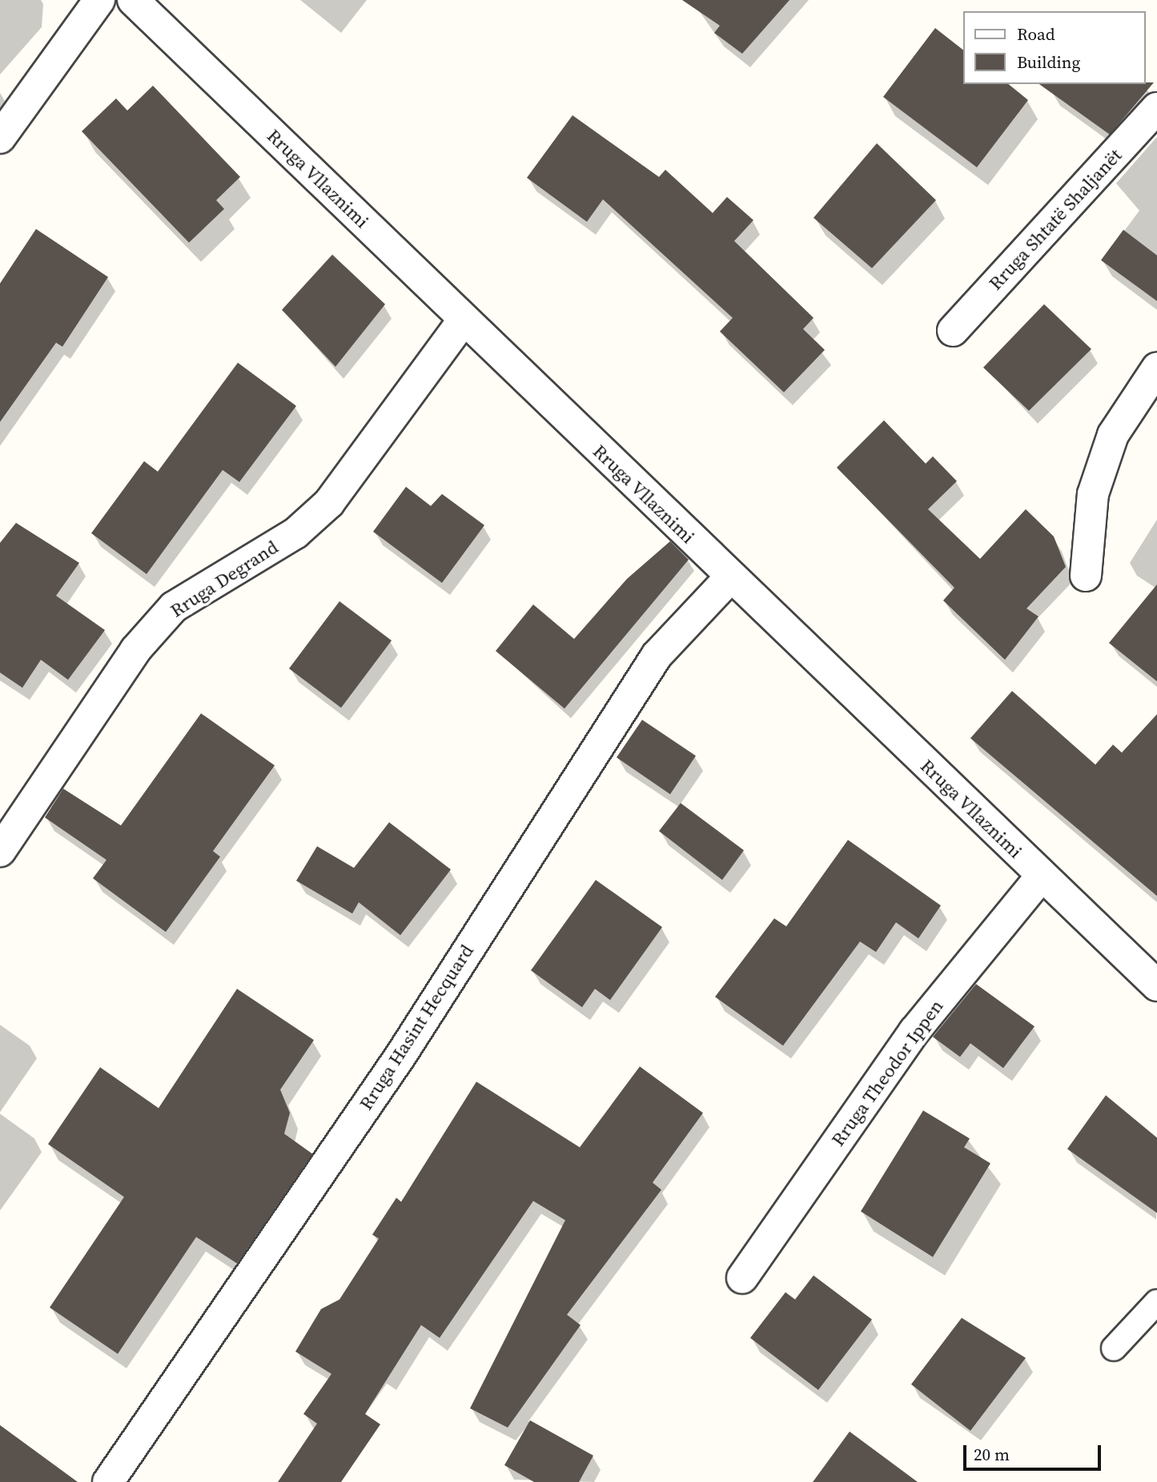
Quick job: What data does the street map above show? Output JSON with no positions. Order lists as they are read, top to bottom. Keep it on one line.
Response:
{"streets":{"street":["Rruga Vllaznimi","Rruga Shtatë Shaljanët","Rruga Degrand","Rruga Hasint Hecquard","Rruga Theodor Ippen"]},"crossings":[["Rruga Vllaznimi","Rruga Degrand"],["Rruga Vllaznimi","Rruga Hasint Hecquard"],["Rruga Vllaznimi","Rruga Theodor Ippen"]],"legend":["Road","Building"],"scale_bar":"20 m"}
